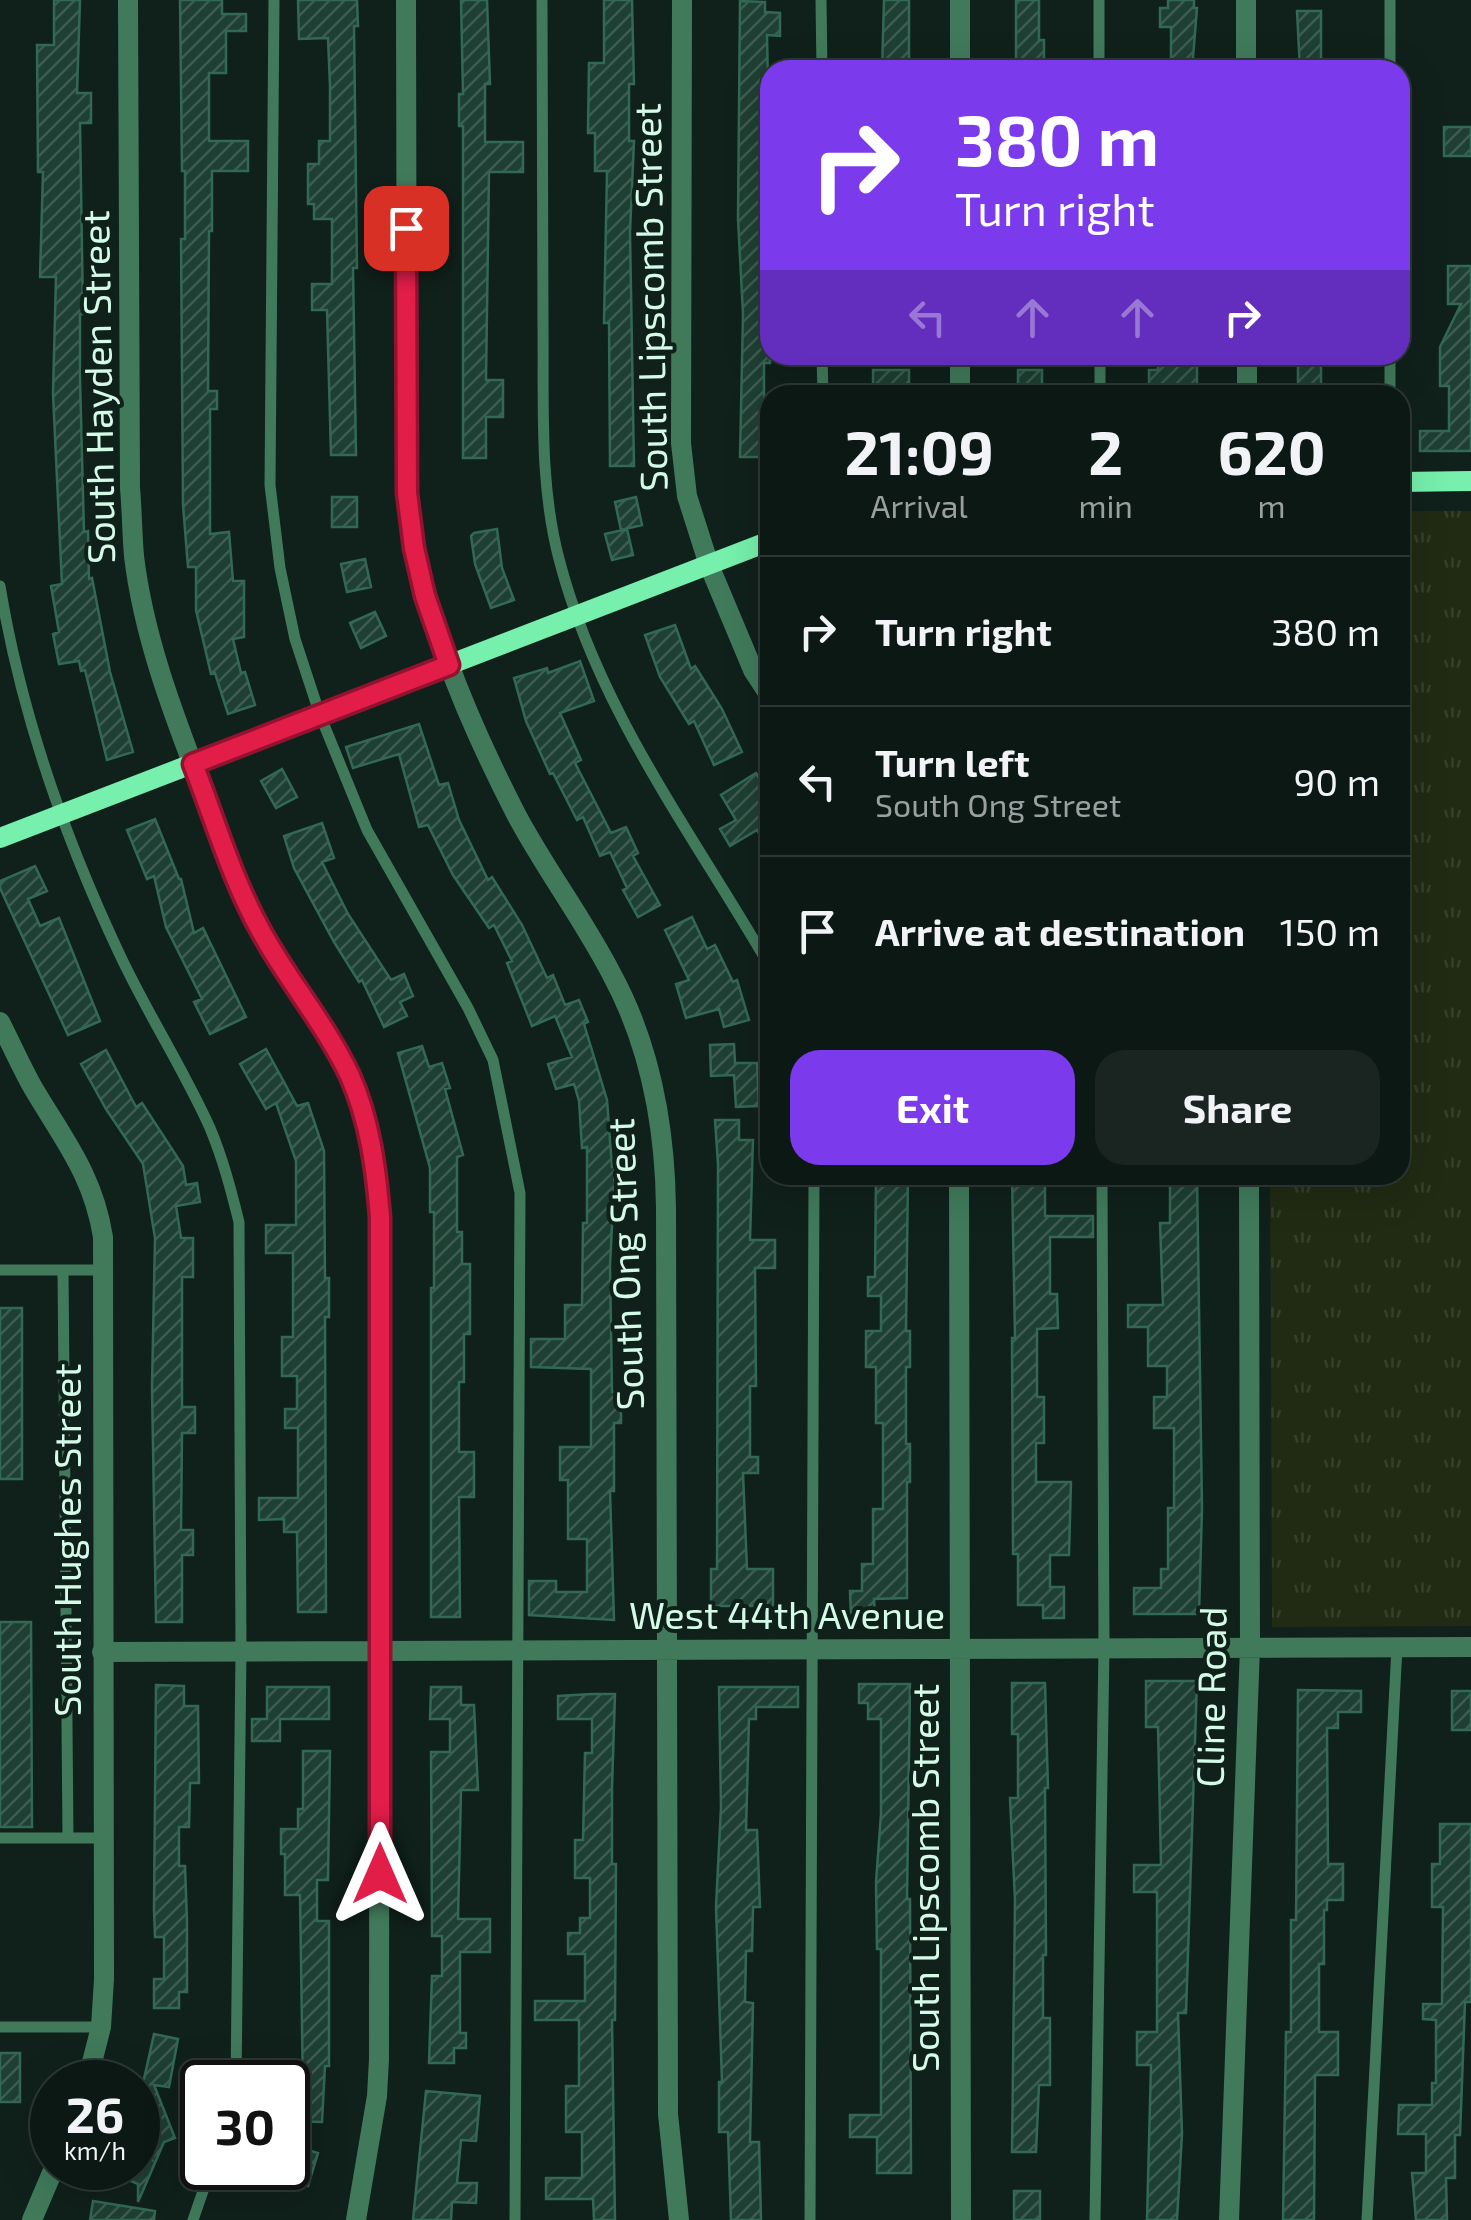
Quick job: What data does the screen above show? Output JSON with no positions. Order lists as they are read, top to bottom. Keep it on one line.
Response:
{"streets":{"street":["South Lipscomb Street","South Hayden Street","South Ong Street","South Hughes Street","West 44th Avenue","Cline Road"]},"crossings":[["South Lipscomb Street","West 44th Avenue"],["South Hayden Street","West 44th Avenue"],["South Ong Street","West 44th Avenue"],["South Hughes Street","West 44th Avenue"],["West 44th Avenue","Cline Road"]],"page":{"turn":["380 m","Turn right"],"eta":["21:09","Arrival","2","min","620","m"],"list":[{"name":"Turn right","value":"380 m"},{"name":"Turn left","note":"South Ong Street","value":"90 m"},{"name":"Arrive at destination","value":"150 m"}],"buttons":["Exit","Share"],"speed":"26 km/h","limit":"30"}}
